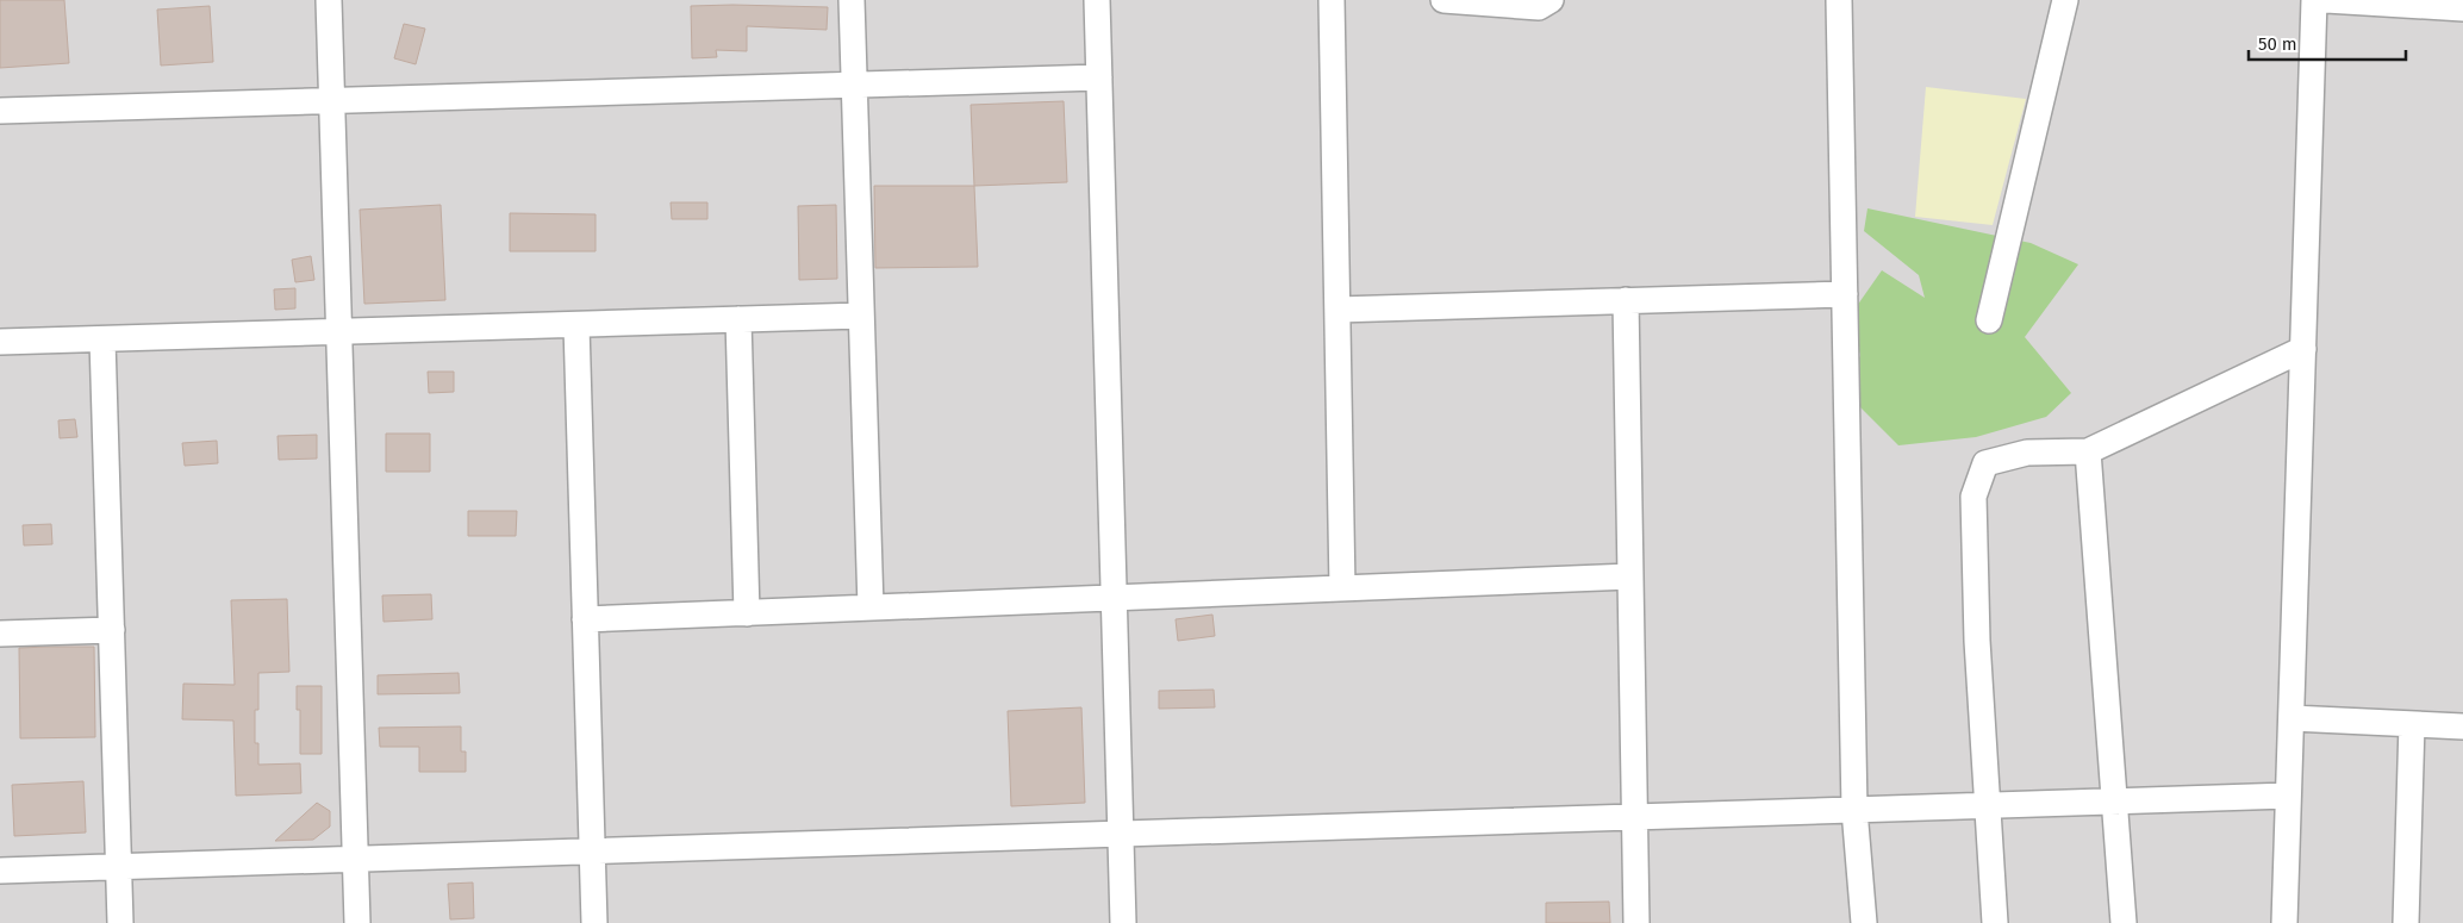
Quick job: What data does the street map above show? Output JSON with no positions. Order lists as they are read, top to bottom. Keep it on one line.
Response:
{"scale_bar":"50 m"}
